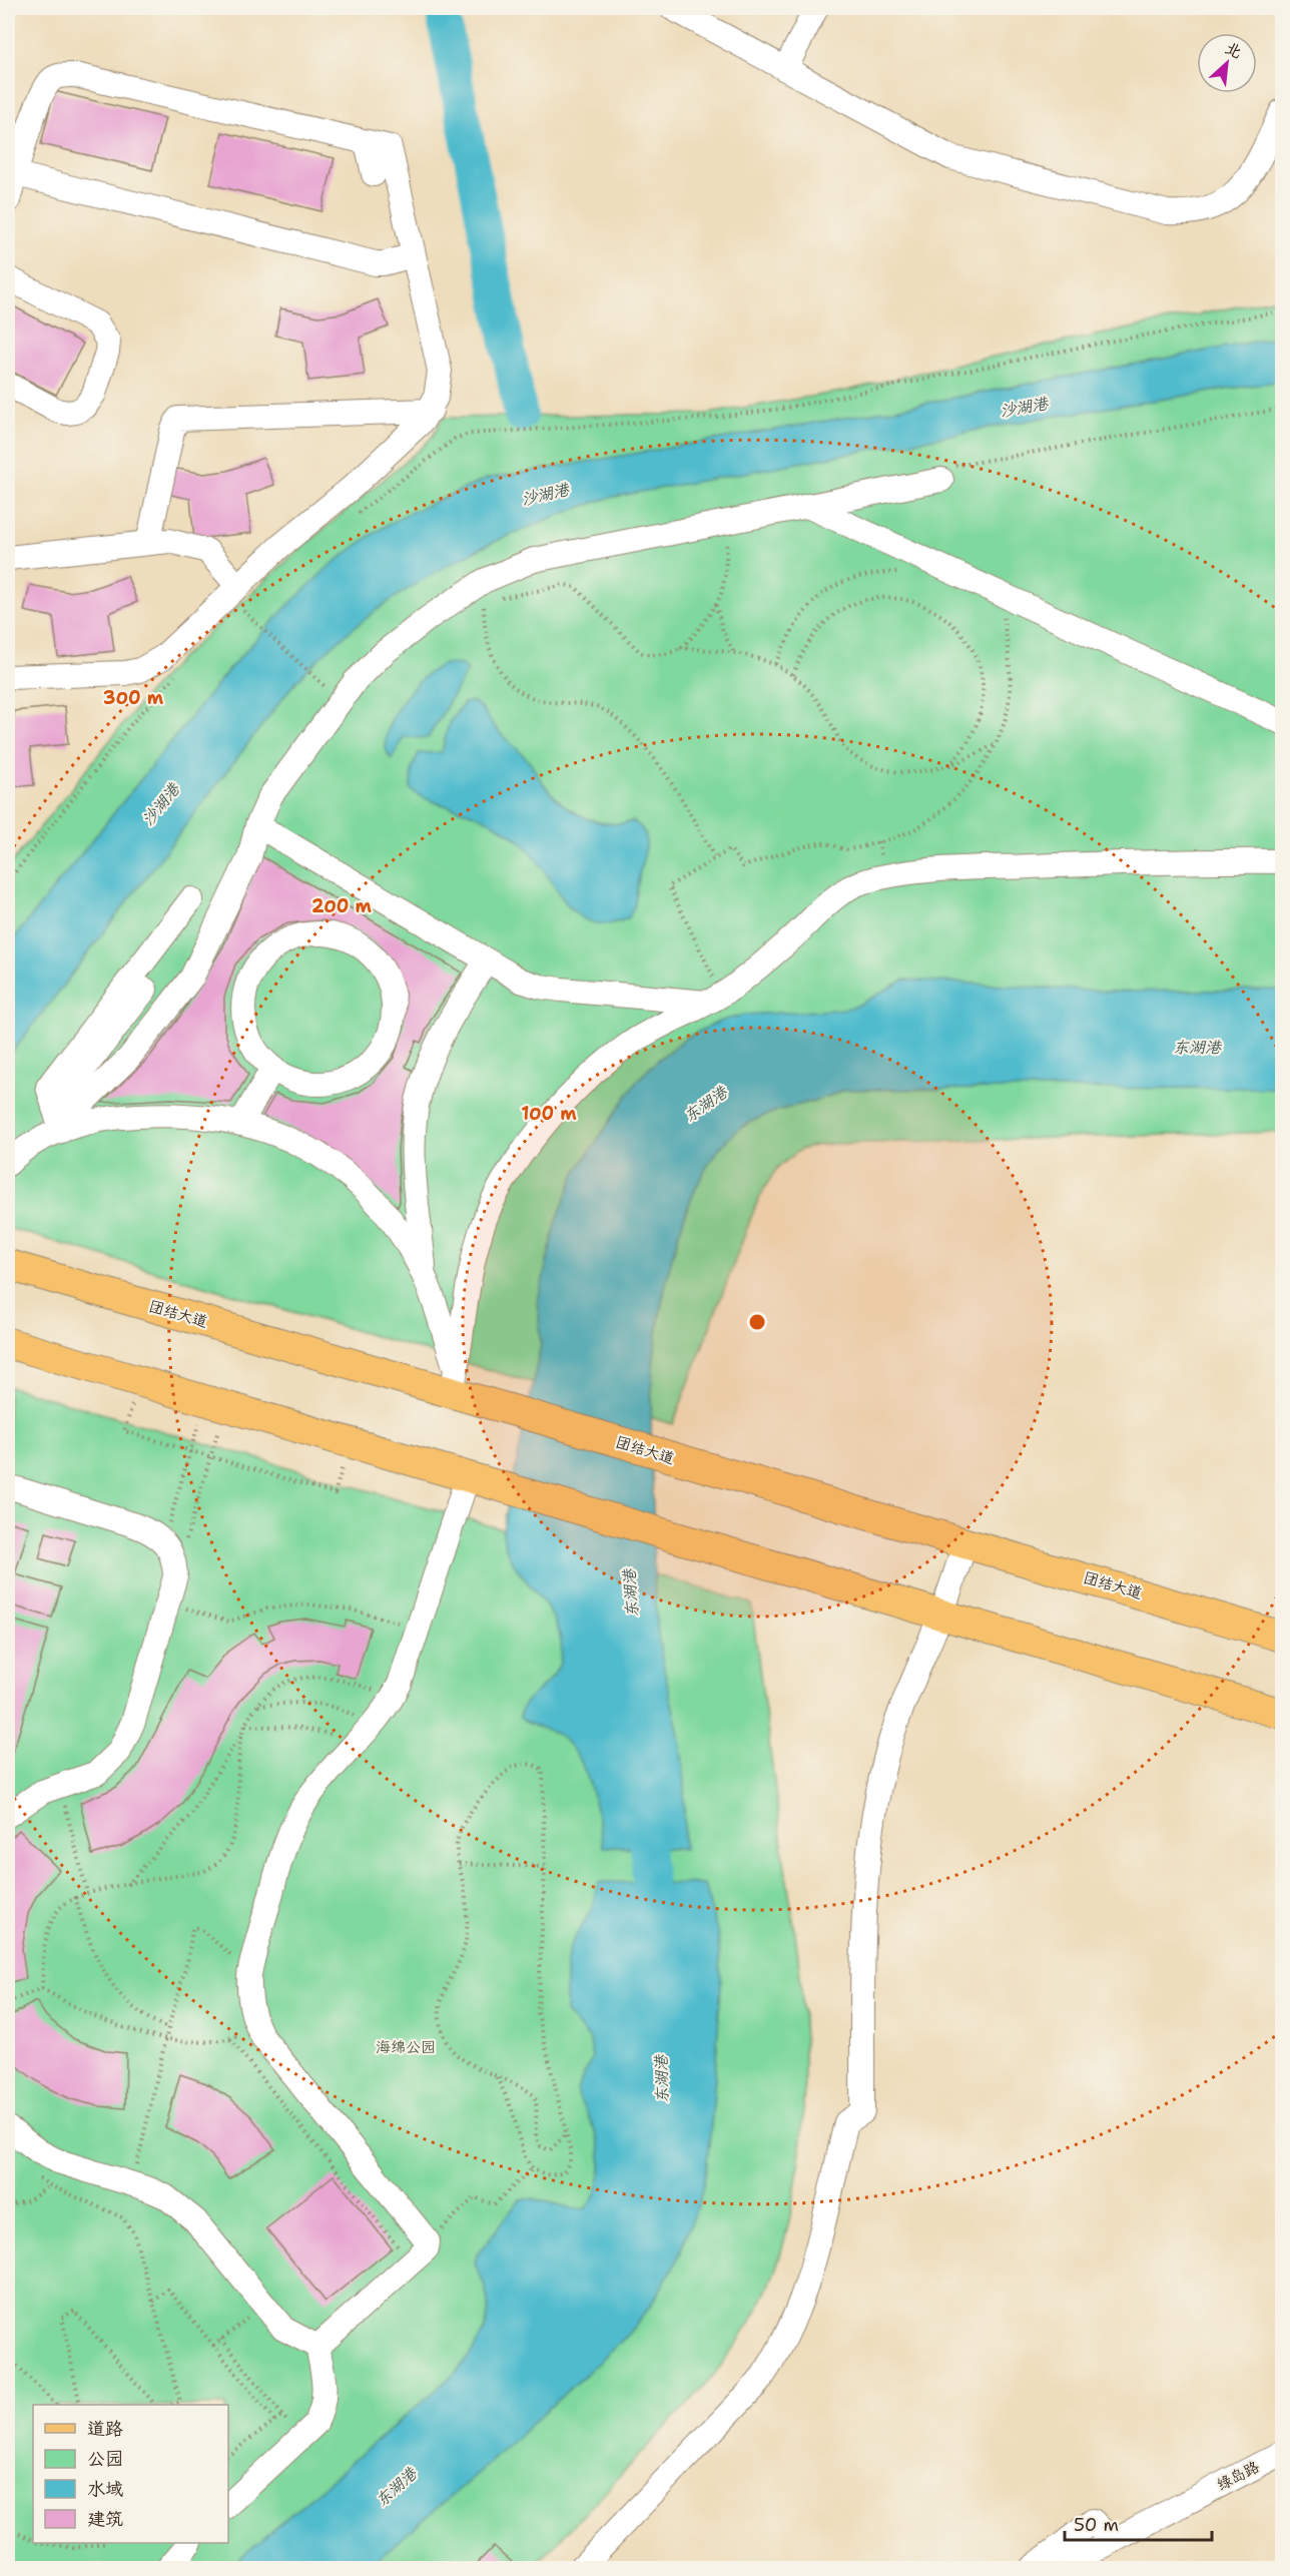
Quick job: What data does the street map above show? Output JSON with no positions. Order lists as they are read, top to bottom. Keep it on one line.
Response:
{"streets":{"main road":["团结大道"],"street":["绿岛路"]},"water":["沙湖港","东湖港"],"parks":["海绵公园"],"legend":["道路","公园","水域","建筑"],"scale_bar":"50 m","north":"top right","rings":["300 m","200 m","100 m"]}
